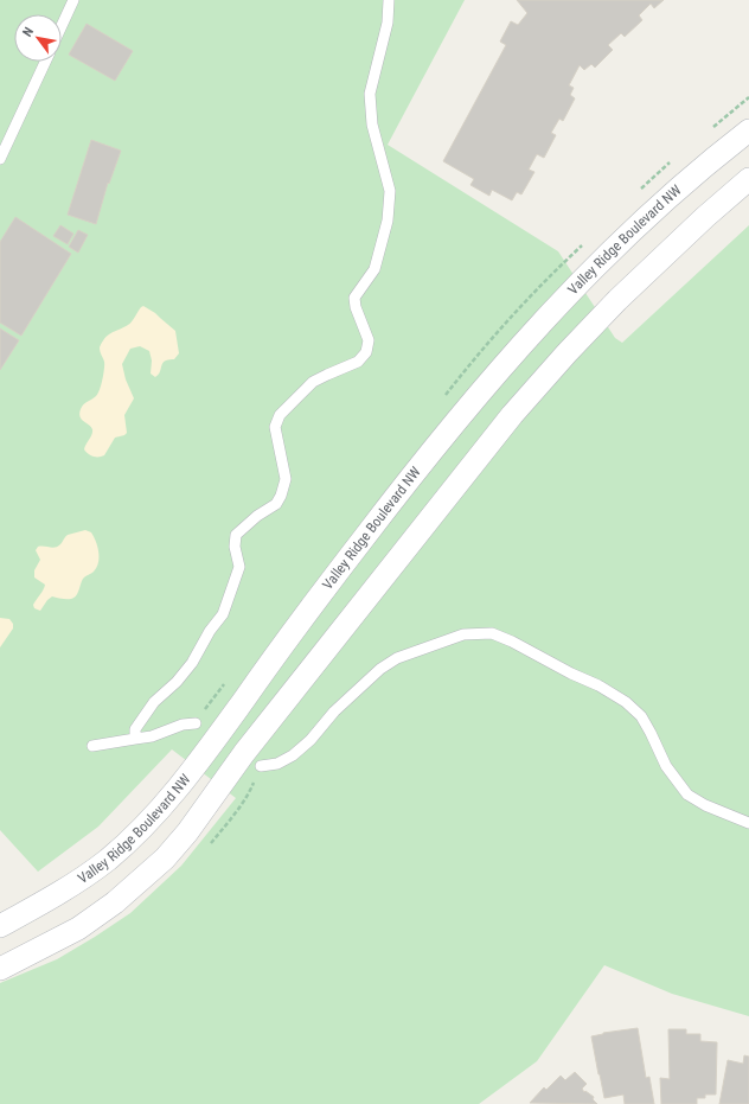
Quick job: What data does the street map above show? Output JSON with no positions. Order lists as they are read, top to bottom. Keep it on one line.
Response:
{"streets":{"street":["Valley Ridge Boulevard NW"]},"north":"top left"}
